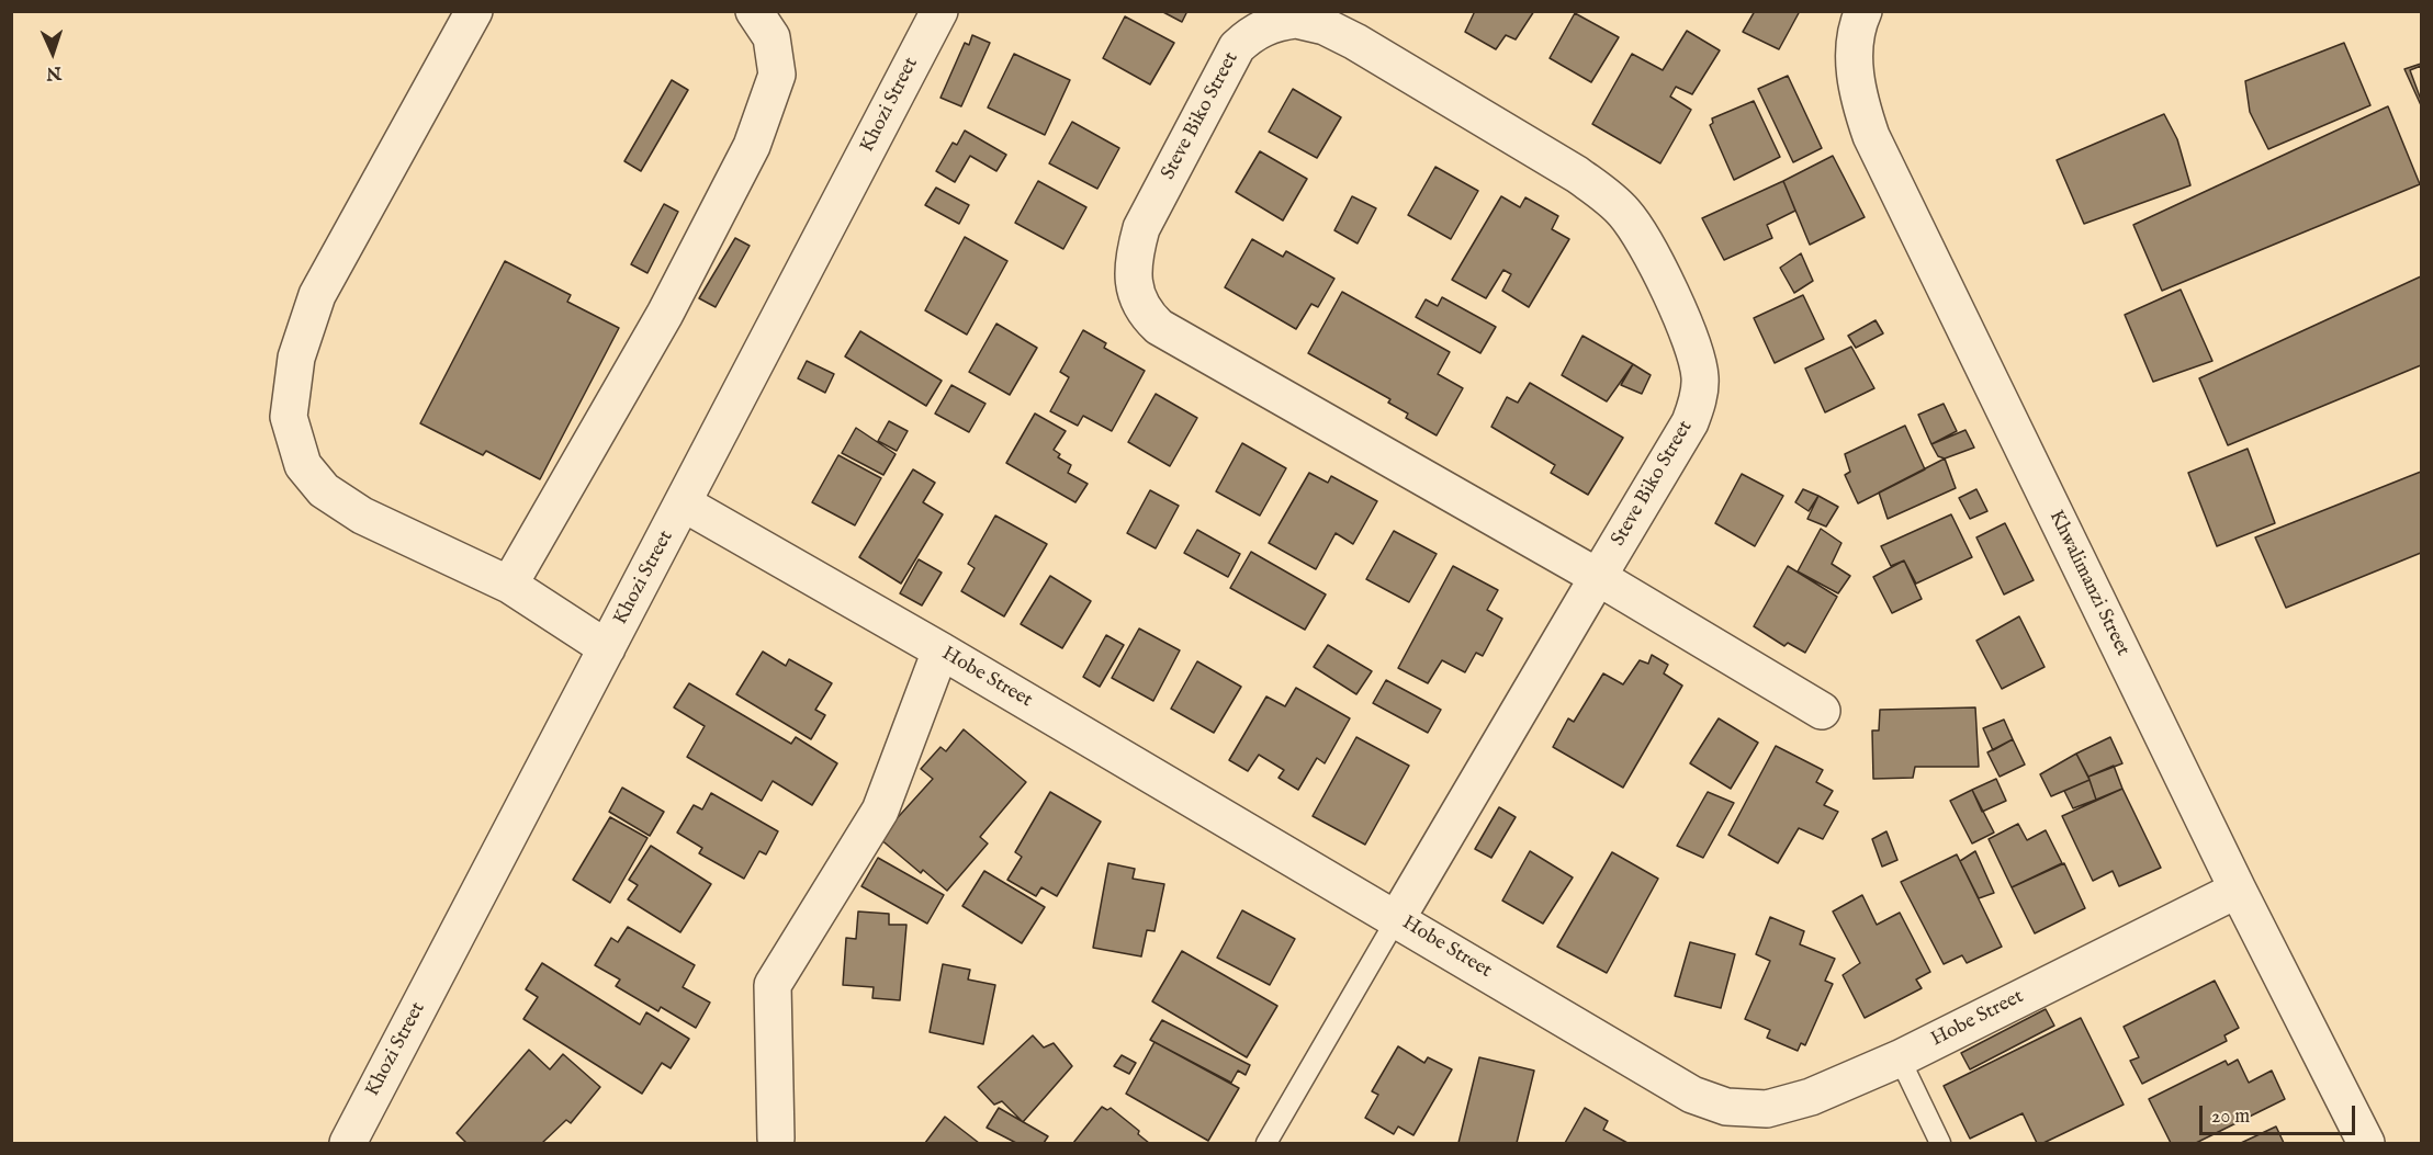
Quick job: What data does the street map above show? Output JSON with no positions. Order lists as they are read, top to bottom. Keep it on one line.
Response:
{"streets":{"street":["Khozi Street","Steve Biko Street","Khwalimanzi Street","Hobe Street"]},"crossings":[["Khozi Street","Hobe Street"],["Steve Biko Street","Hobe Street"],["Khwalimanzi Street","Hobe Street"]],"scale_bar":"20 m","north":"bottom"}
